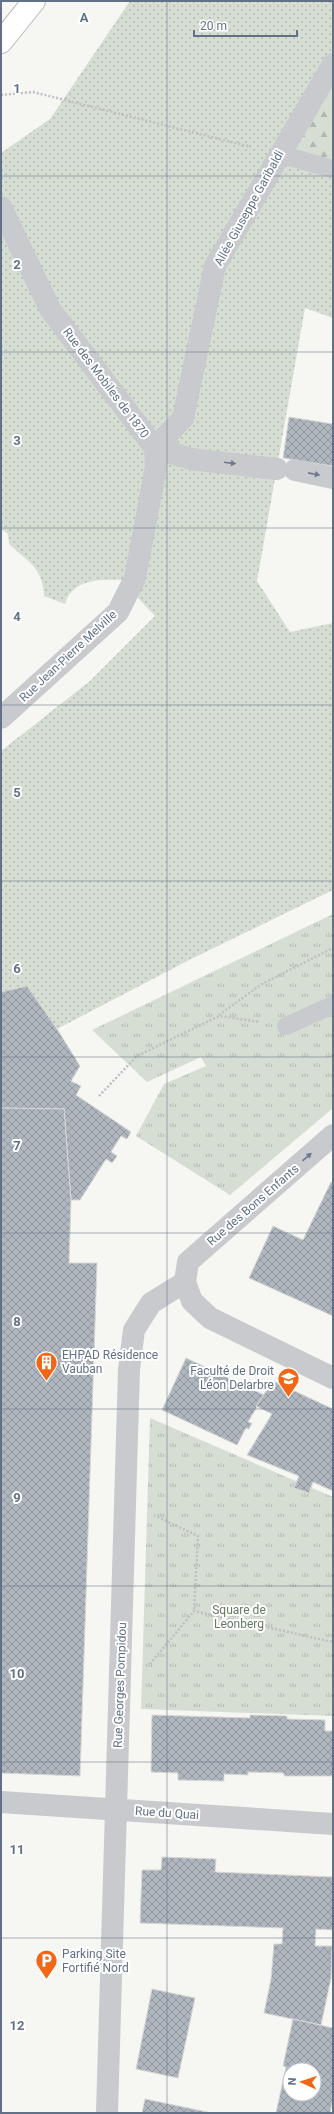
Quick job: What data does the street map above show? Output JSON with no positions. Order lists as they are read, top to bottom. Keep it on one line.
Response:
{"streets":{"street":["Allée Giuseppe Garibaldi","Rue des Mobiles de 1870","Rue Jean-Pierre Melville","Rue des Bons Enfants","Rue Georges Pompidou","Rue du Quai"]},"crossings":[["Allée Giuseppe Garibaldi","Rue des Mobiles de 1870"],["Allée Giuseppe Garibaldi","Rue Jean-Pierre Melville"],["Rue des Mobiles de 1870","Rue Jean-Pierre Melville"],["Rue des Bons Enfants","Rue Georges Pompidou"],["Rue Georges Pompidou","Rue du Quai"]],"one_way":["Rue des Mobiles de 1870","Rue des Bons Enfants"],"parks":["Square de Leonberg"],"places":{"building":["EHPAD Résidence Vauban"],"school or university":["Faculté de Droit Léon Delarbre"],"parking":["Parking Site Fortifié Nord"]},"scale_bar":"20 m","north":"left","grid":{"columns":["A"],"rows":["1","2","3","4","5","6","7","8","9","10","11","12"]}}
